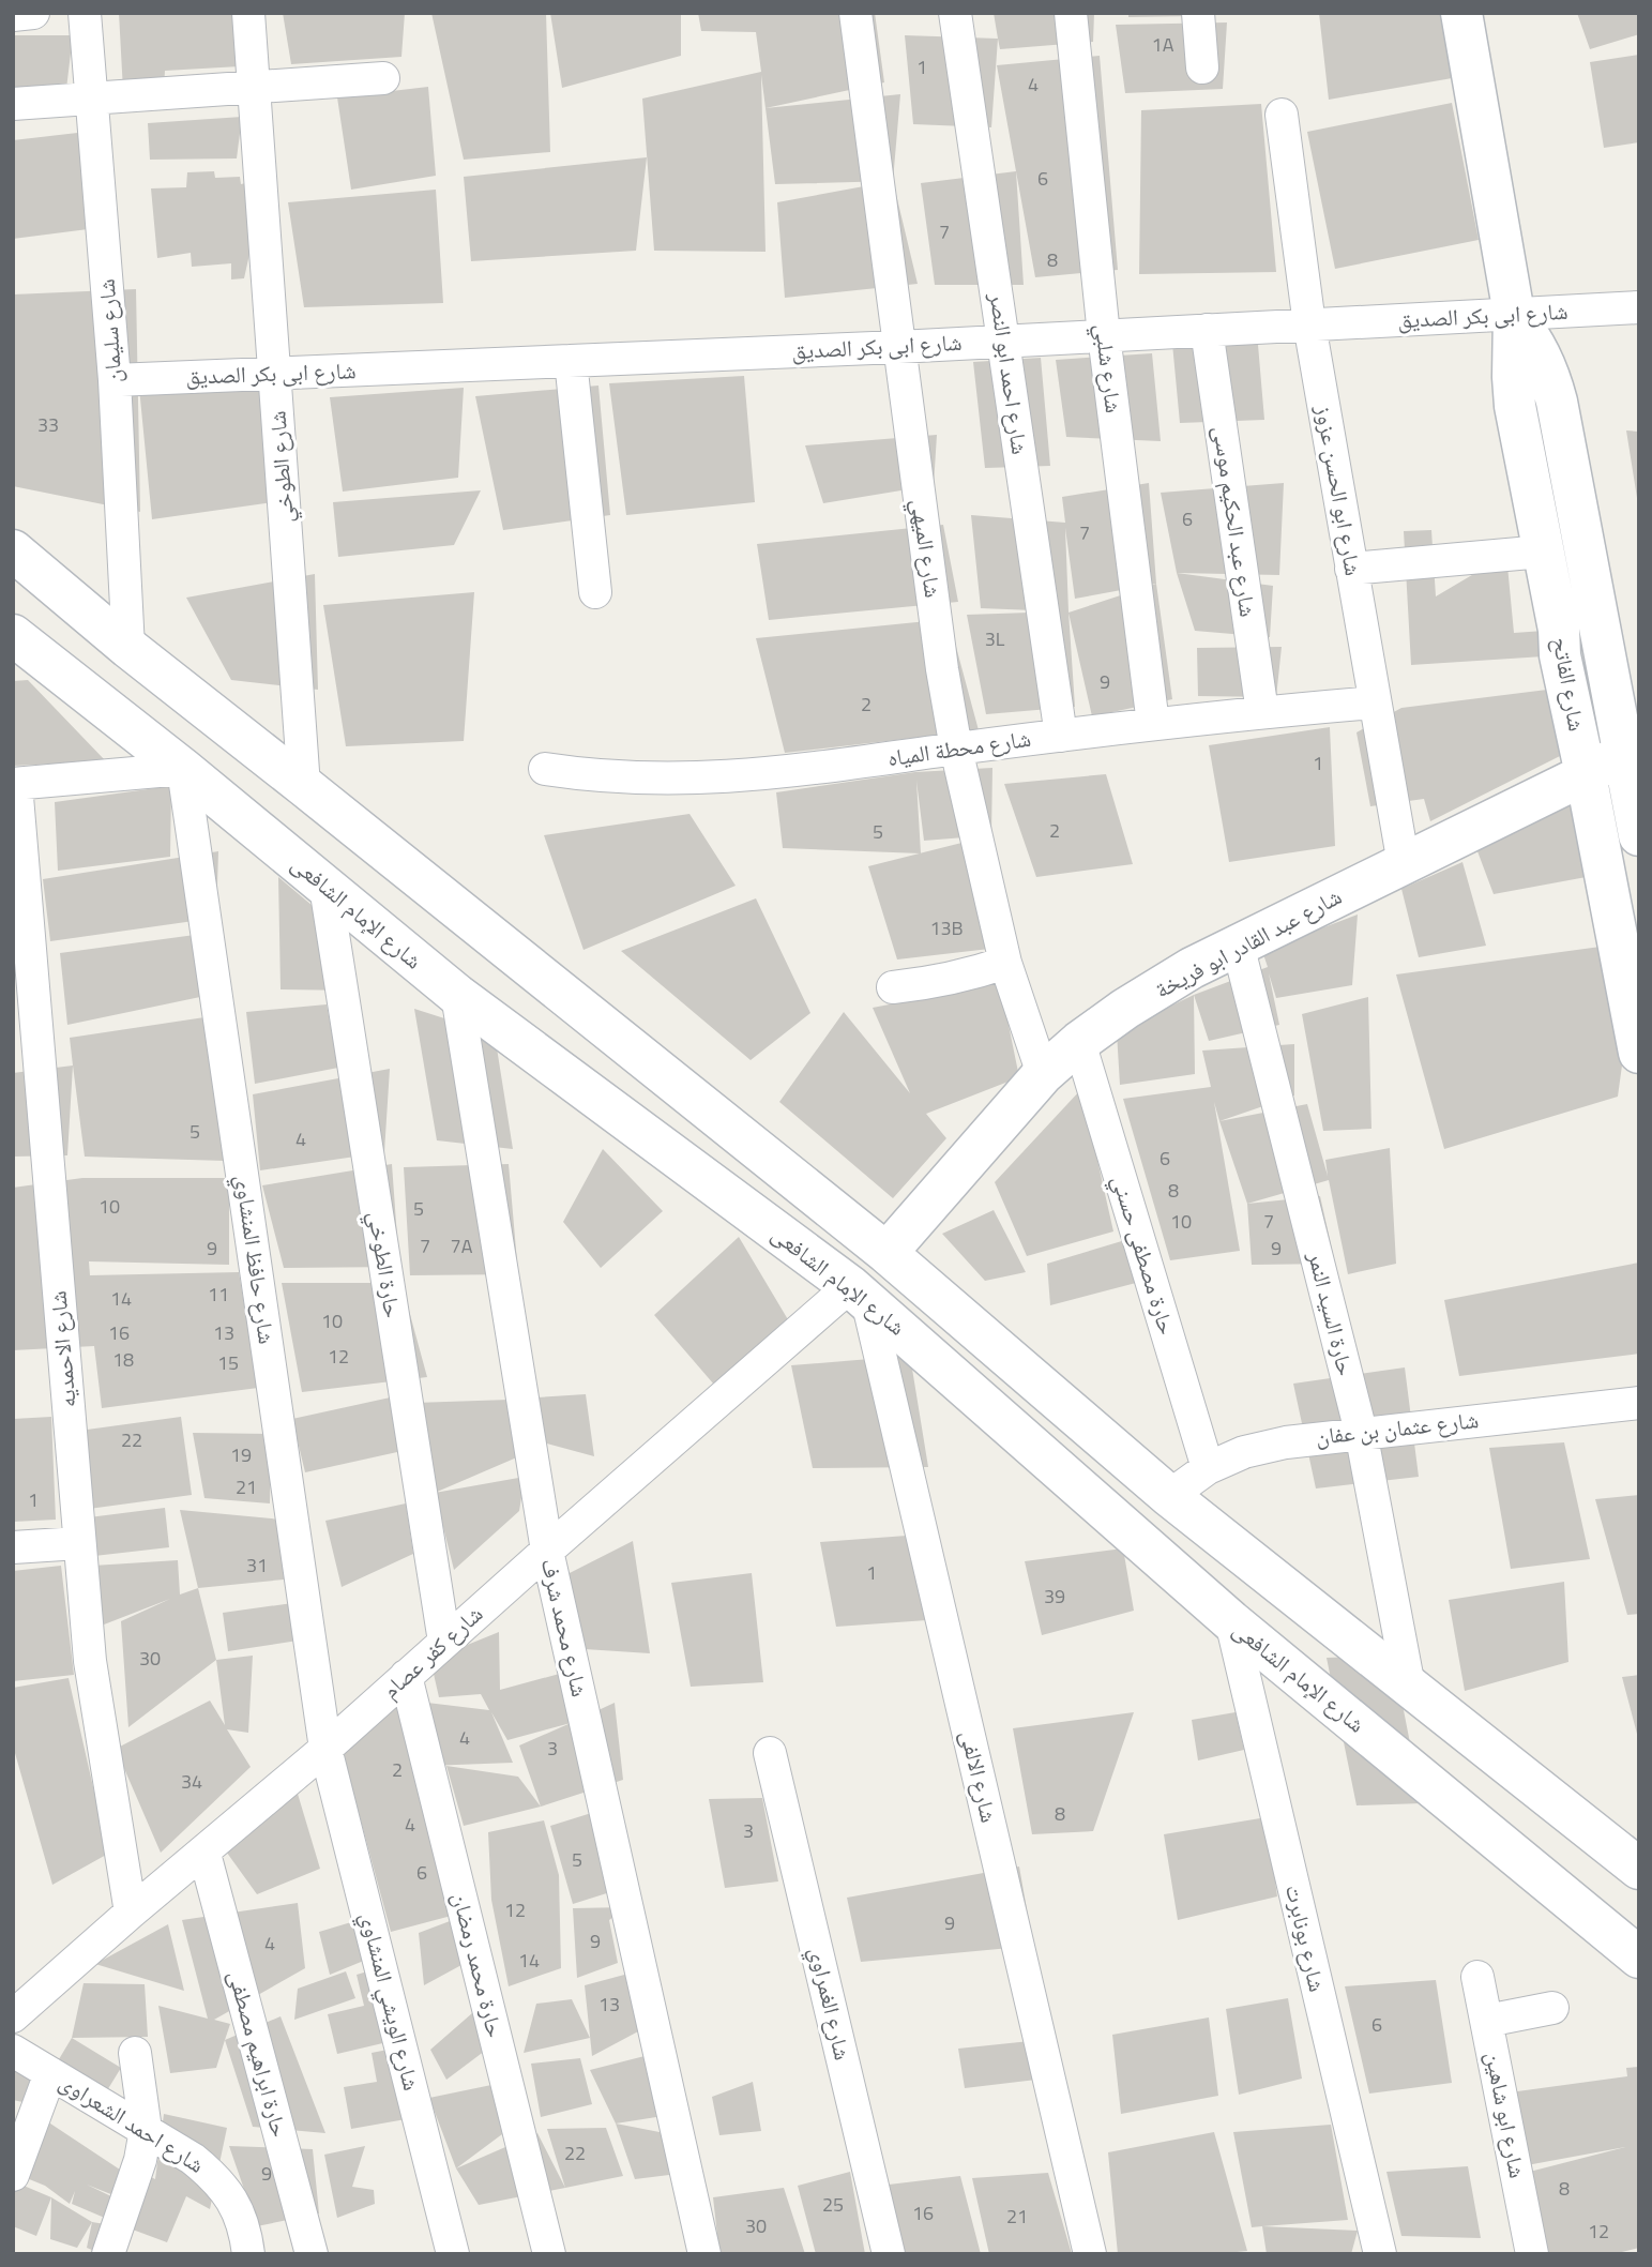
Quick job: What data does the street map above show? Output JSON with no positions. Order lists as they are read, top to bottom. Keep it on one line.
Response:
{"streets":{"main road":["شارع الفاتح","شارع الإمام الشافعى","شارع عبد القادر ابو فريخة"],"street":["شارع ابى بكر الصديق","شارع سليمان","شارع شلبي","شارع احمد ابو النصر","شارع الطوخي","شارع ابو الحسن عزوز","شارع عبد الحكيم موسى","شارع الميهي","شارع محطة المياه","حارة مصطفى حسني","شارع حافظ المنشاوي","حارة الطوخي","حارة السيد النمر","شارع الاحمديه","شارع عثمان بن عفان","شارع محمد شرف","شارع كفر عصام","شارع الالفى","شارع بونابرت","حارة محمد رمضان","شارع الويشي المنشاوي","شارع الغمراوي","حارة ابراهيم مصطفى","شارع ابو شاهين","شارع احمد الشعراوى"]},"crossings":[["شارع ابى بكر الصديق","شارع سليمان"],["شارع ابى بكر الصديق","شارع شلبي"],["شارع ابى بكر الصديق","شارع احمد ابو النصر"],["شارع ابى بكر الصديق","شارع الطوخي"],["شارع ابى بكر الصديق","شارع ابو الحسن عزوز"],["شارع ابى بكر الصديق","شارع عبد الحكيم موسى"],["شارع ابى بكر الصديق","شارع الميهي"],["شارع ابى بكر الصديق","شارع الفاتح"],["شارع شلبي","شارع محطة المياه"],["شارع احمد ابو النصر","شارع محطة المياه"],["شارع ابو الحسن عزوز","شارع محطة المياه"],["شارع ابو الحسن عزوز","شارع عبد القادر ابو فريخة"],["شارع عبد الحكيم موسى","شارع محطة المياه"],["شارع الميهي","شارع محطة المياه"],["شارع الميهي","شارع عبد القادر ابو فريخة"],["شارع الفاتح","شارع عبد القادر ابو فريخة"],["شارع الإمام الشافعى","شارع حافظ المنشاوي"],["شارع الإمام الشافعى","حارة الطوخي"],["شارع الإمام الشافعى","شارع محمد شرف"],["شارع الإمام الشافعى","شارع كفر عصام"],["شارع الإمام الشافعى","شارع الالفى"],["شارع الإمام الشافعى","شارع بونابرت"],["شارع عبد القادر ابو فريخة","حارة مصطفى حسني"],["شارع عبد القادر ابو فريخة","حارة السيد النمر"],["حارة مصطفى حسني","شارع عثمان بن عفان"],["شارع حافظ المنشاوي","شارع كفر عصام"],["شارع حافظ المنشاوي","شارع الويشي المنشاوي"],["حارة الطوخي","شارع كفر عصام"],["حارة السيد النمر","شارع عثمان بن عفان"],["شارع الاحمديه","شارع كفر عصام"],["شارع محمد شرف","شارع كفر عصام"],["شارع كفر عصام","شارع الالفى"],["شارع كفر عصام","حارة محمد رمضان"],["شارع كفر عصام","شارع الويشي المنشاوي"],["شارع كفر عصام","حارة ابراهيم مصطفى"]],"house_numbers":["1A","1","4","6","7","8","33","6","7","3L","9","2","1","2","5","13B","5","4","6","8","10","5","10","7","7","7A","9","9","11","14","10","16","13","12","18","15","22","19","21","1","31","1","39","30","4","3","2","34","8","4","3","5","6","12","9","9","4","14","13","6","22","9","8","25","16","21","30","12"]}
